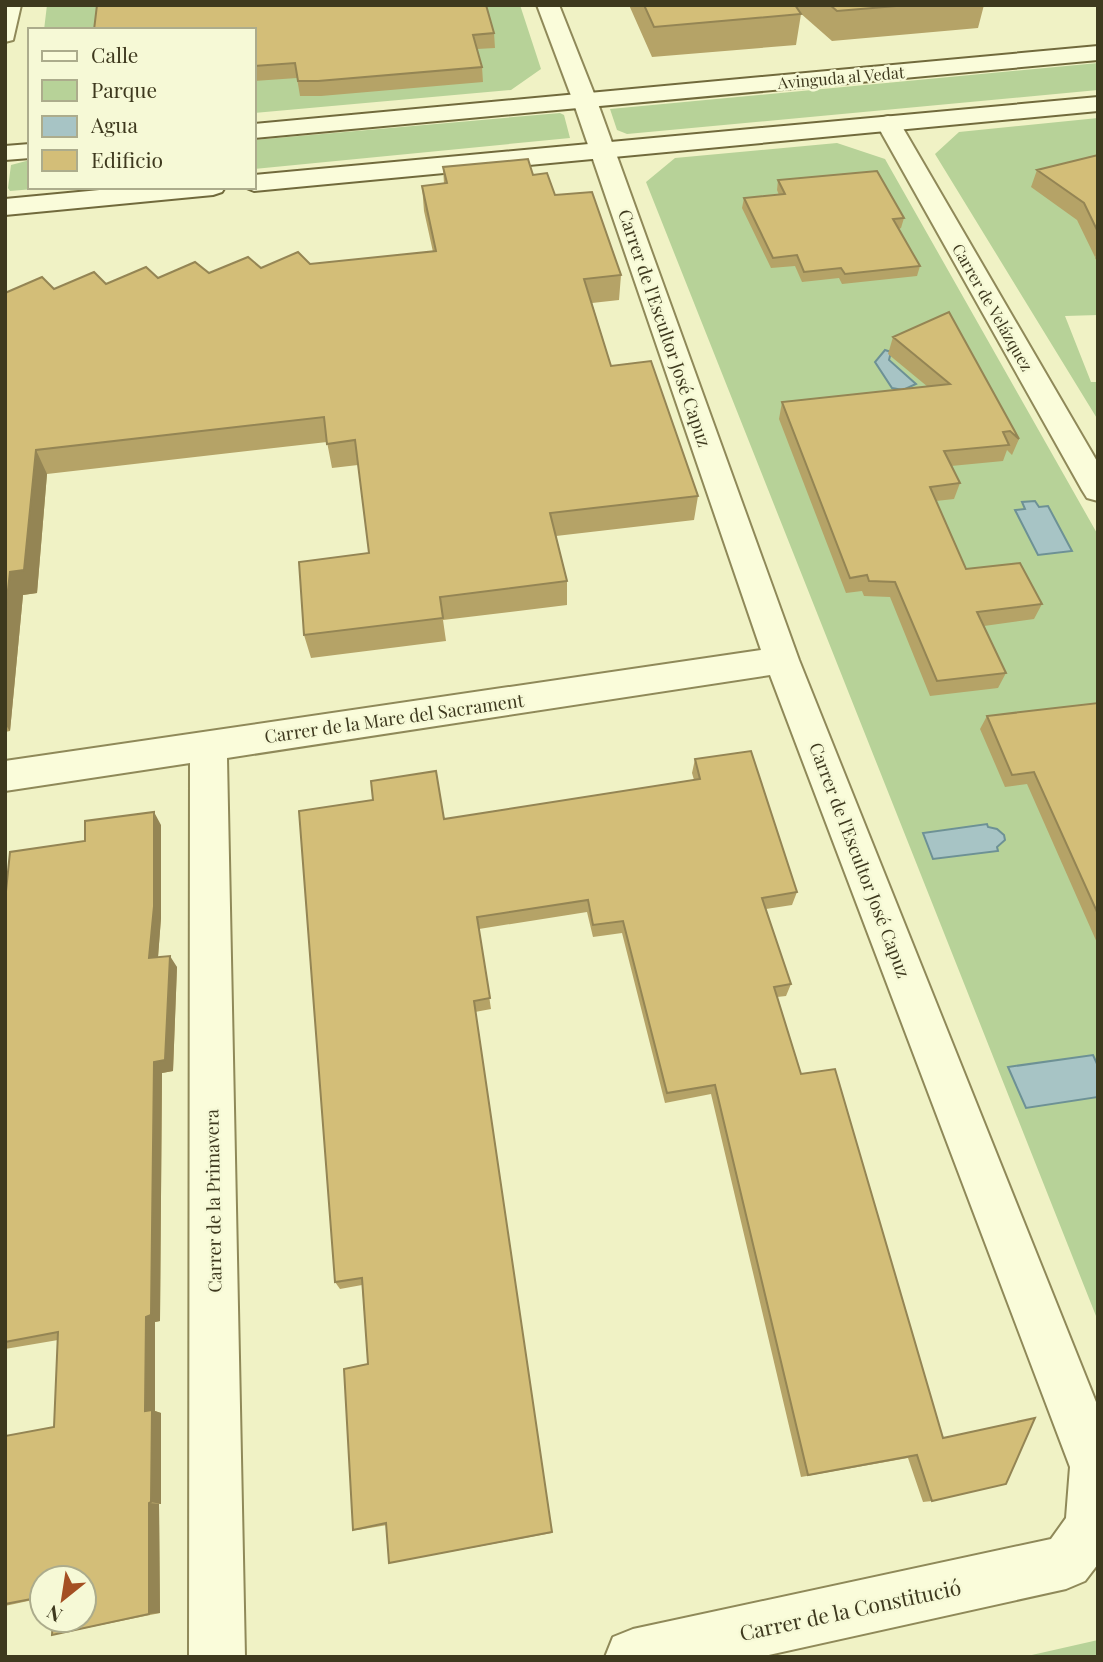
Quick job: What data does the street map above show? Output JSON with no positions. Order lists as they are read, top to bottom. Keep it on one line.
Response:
{"streets":{"street":["Avinguda al Vedat","Carrer de Velázquez","Carrer de l'Escultor José Capuz","Carrer de la Mare del Sacrament","Carrer de la Primavera","Carrer de la Constitució"]},"crossings":[["Carrer de l'Escultor José Capuz","Carrer de la Mare del Sacrament"],["Carrer de l'Escultor José Capuz","Carrer de la Constitució"],["Carrer de la Mare del Sacrament","Carrer de la Primavera"]],"legend":["Calle","Parque","Agua","Edificio"],"north":"bottom left"}
